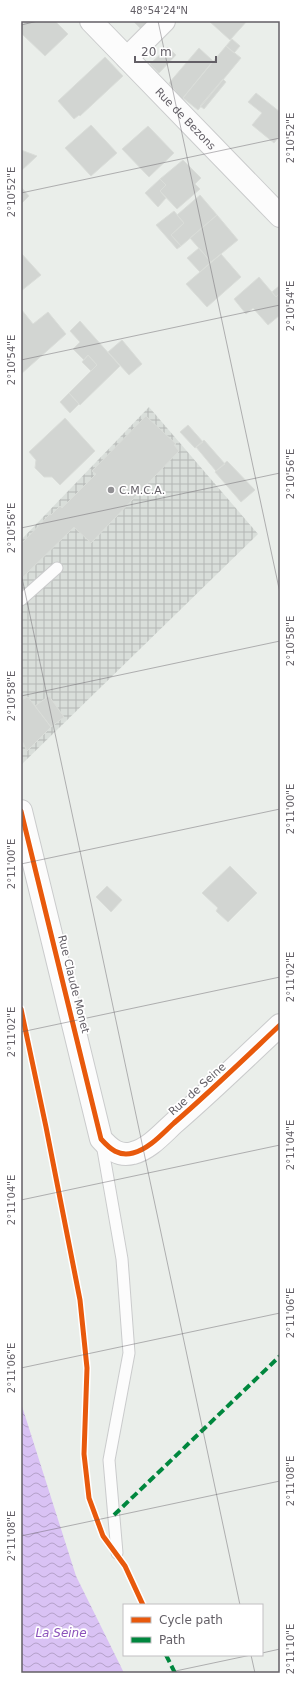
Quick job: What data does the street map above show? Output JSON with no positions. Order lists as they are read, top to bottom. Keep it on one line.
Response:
{"streets":{"street":["Rue de Bezons","Rue Claude Monet","Rue de Seine"]},"crossings":[["Rue Claude Monet","Rue de Seine"]],"water":["La Seine"],"places":["C.M.C.A."],"legend":["Cycle path","Path"],"scale_bar":"20 m","coordinates":["48°54'24\"N","2°10'52\"E","2°10'54\"E","2°10'56\"E","2°10'58\"E","2°11'00\"E","2°11'02\"E","2°11'04\"E","2°11'06\"E","2°11'08\"E","2°11'10\"E"]}
